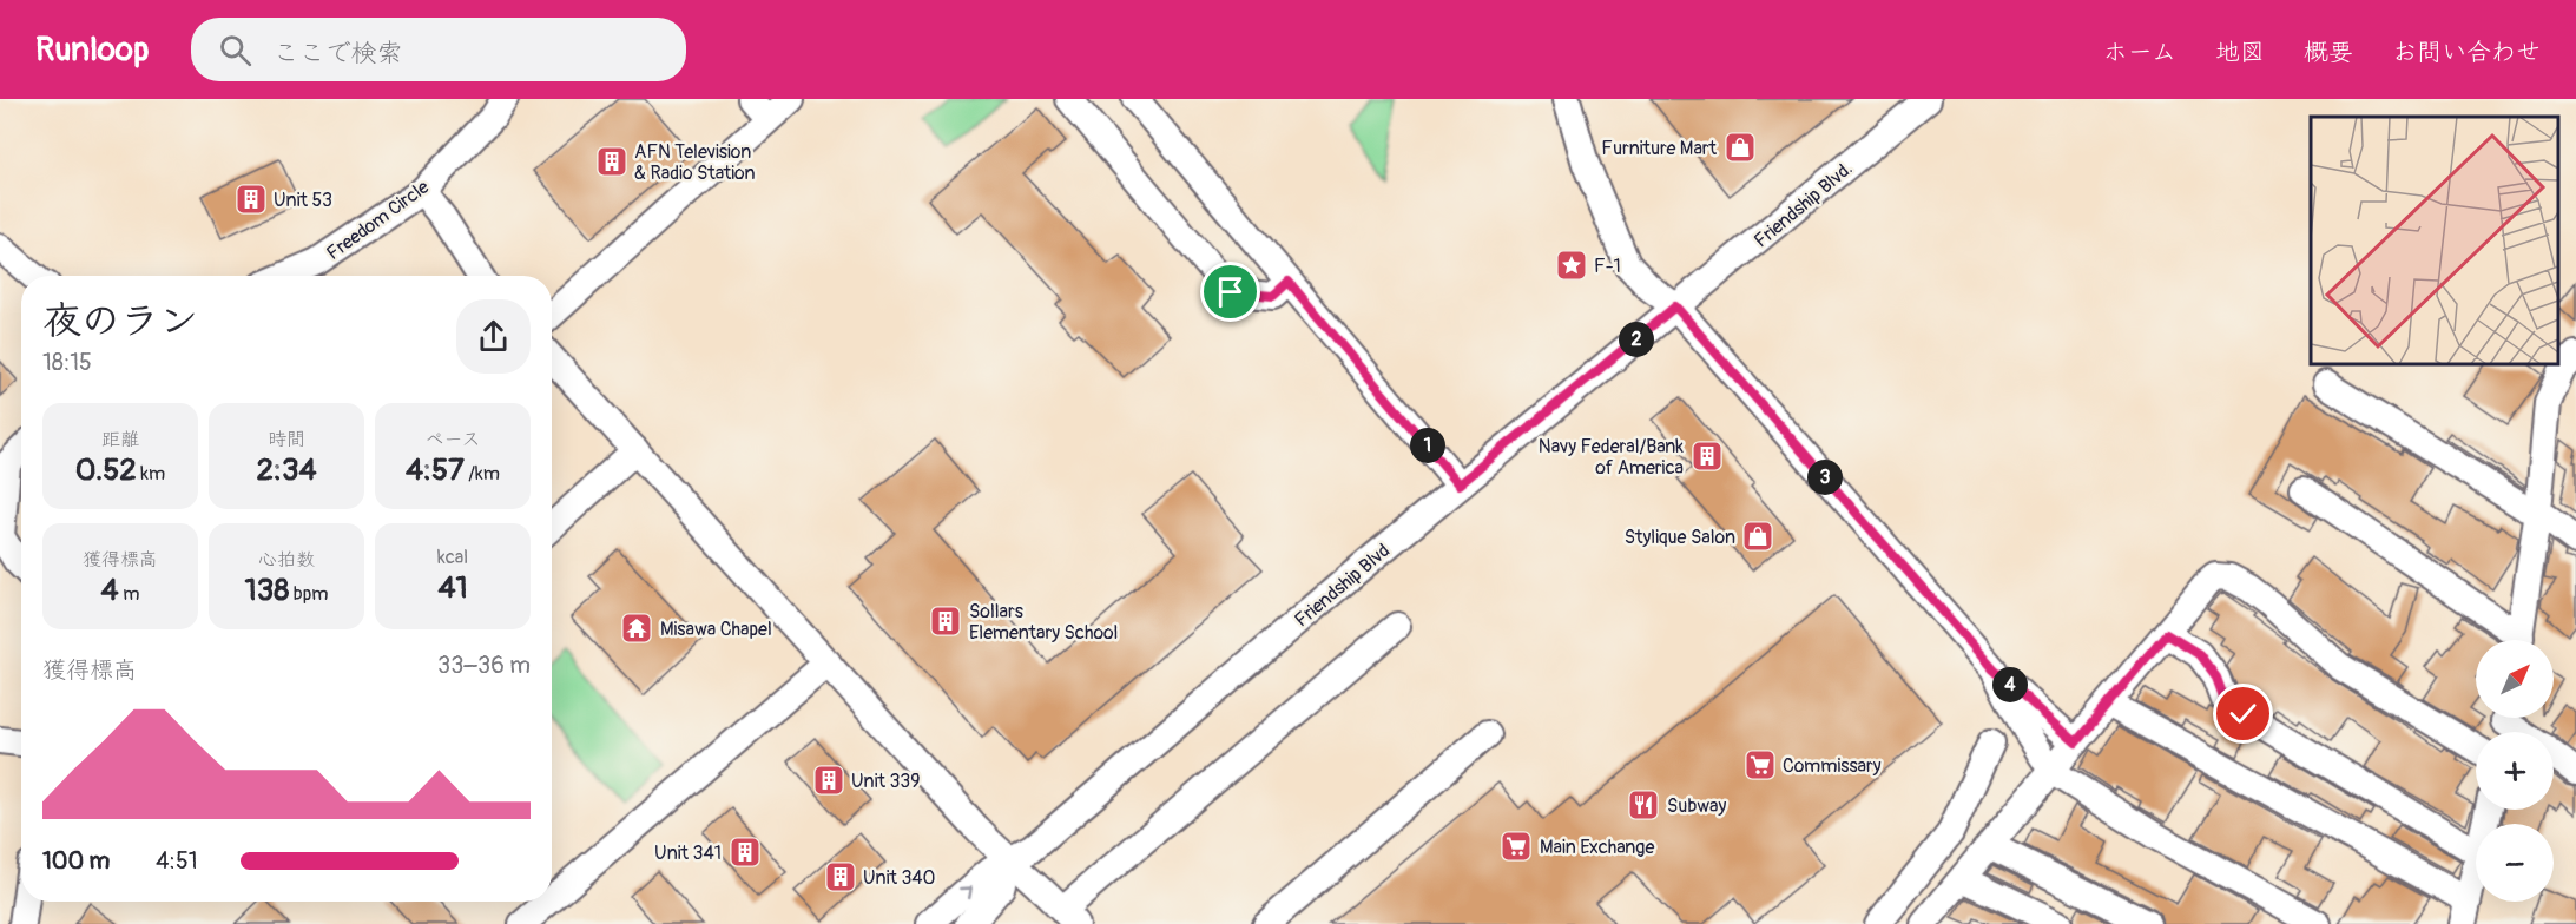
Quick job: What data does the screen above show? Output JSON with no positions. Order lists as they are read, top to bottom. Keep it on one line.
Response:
{"streets":{"street":["Friendship Blvd.","Freedom Circle","Friendship Blvd"]},"crossings":[["Friendship Blvd.","Friendship Blvd"]],"places":{"shop":["Furniture Mart","Stylique Salon"],"building":["AFN Television & Radio Station","Unit 53","Navy Federal/Bank of America","Sollars Elementary School","Unit 339","Unit 341","Unit 340"],"place":["F-1"],"temple":["Misawa Chapel"],"supermarket":["Commissary","Main Exchange"],"restaurant":["Subway"]},"north":"top right","page":{"header":"Runloop","search":"ここで検索","nav":["ホーム","地図","概要","お問い合わせ"],"heading":["夜のラン","18:15"],"pins":["2","1","3","4"],"stats":[["距離","0.52 km"],["時間","2:34"],["ペース","4:57 /km"],["獲得標高","4 m"],["心拍数","138 bpm"],["kcal","41"]],"chart":["獲得標高","33–36 m"],"map_buttons":["+","−"],"list":[{"name":"100 m","note":"4:51"}]}}
